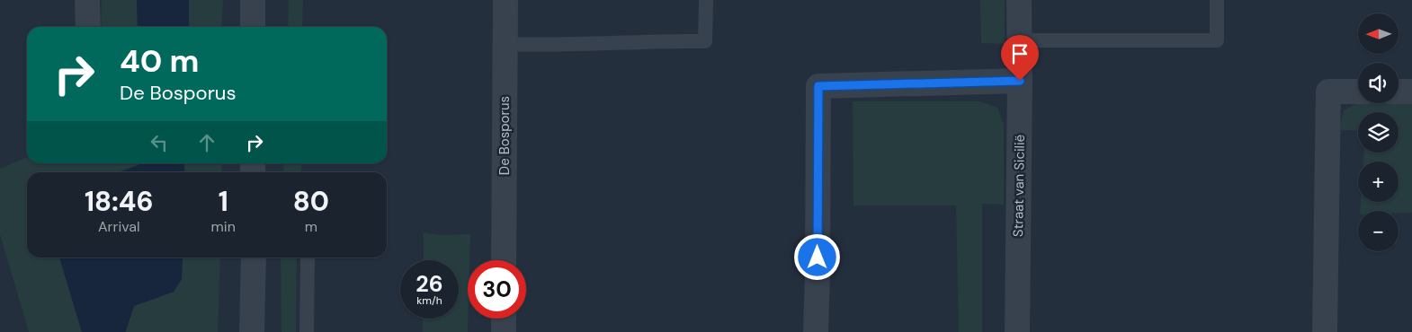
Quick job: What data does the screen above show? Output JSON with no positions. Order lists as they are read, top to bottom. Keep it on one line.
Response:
{"streets":{"street":["De Bosporus","Straat van Sicilië"]},"north":"left","page":{"map_buttons":["+","−"],"turn":["40 m","De Bosporus"],"eta":["18:46","Arrival","1","min","80","m"],"speed":"26 km/h","limit":"30"}}
